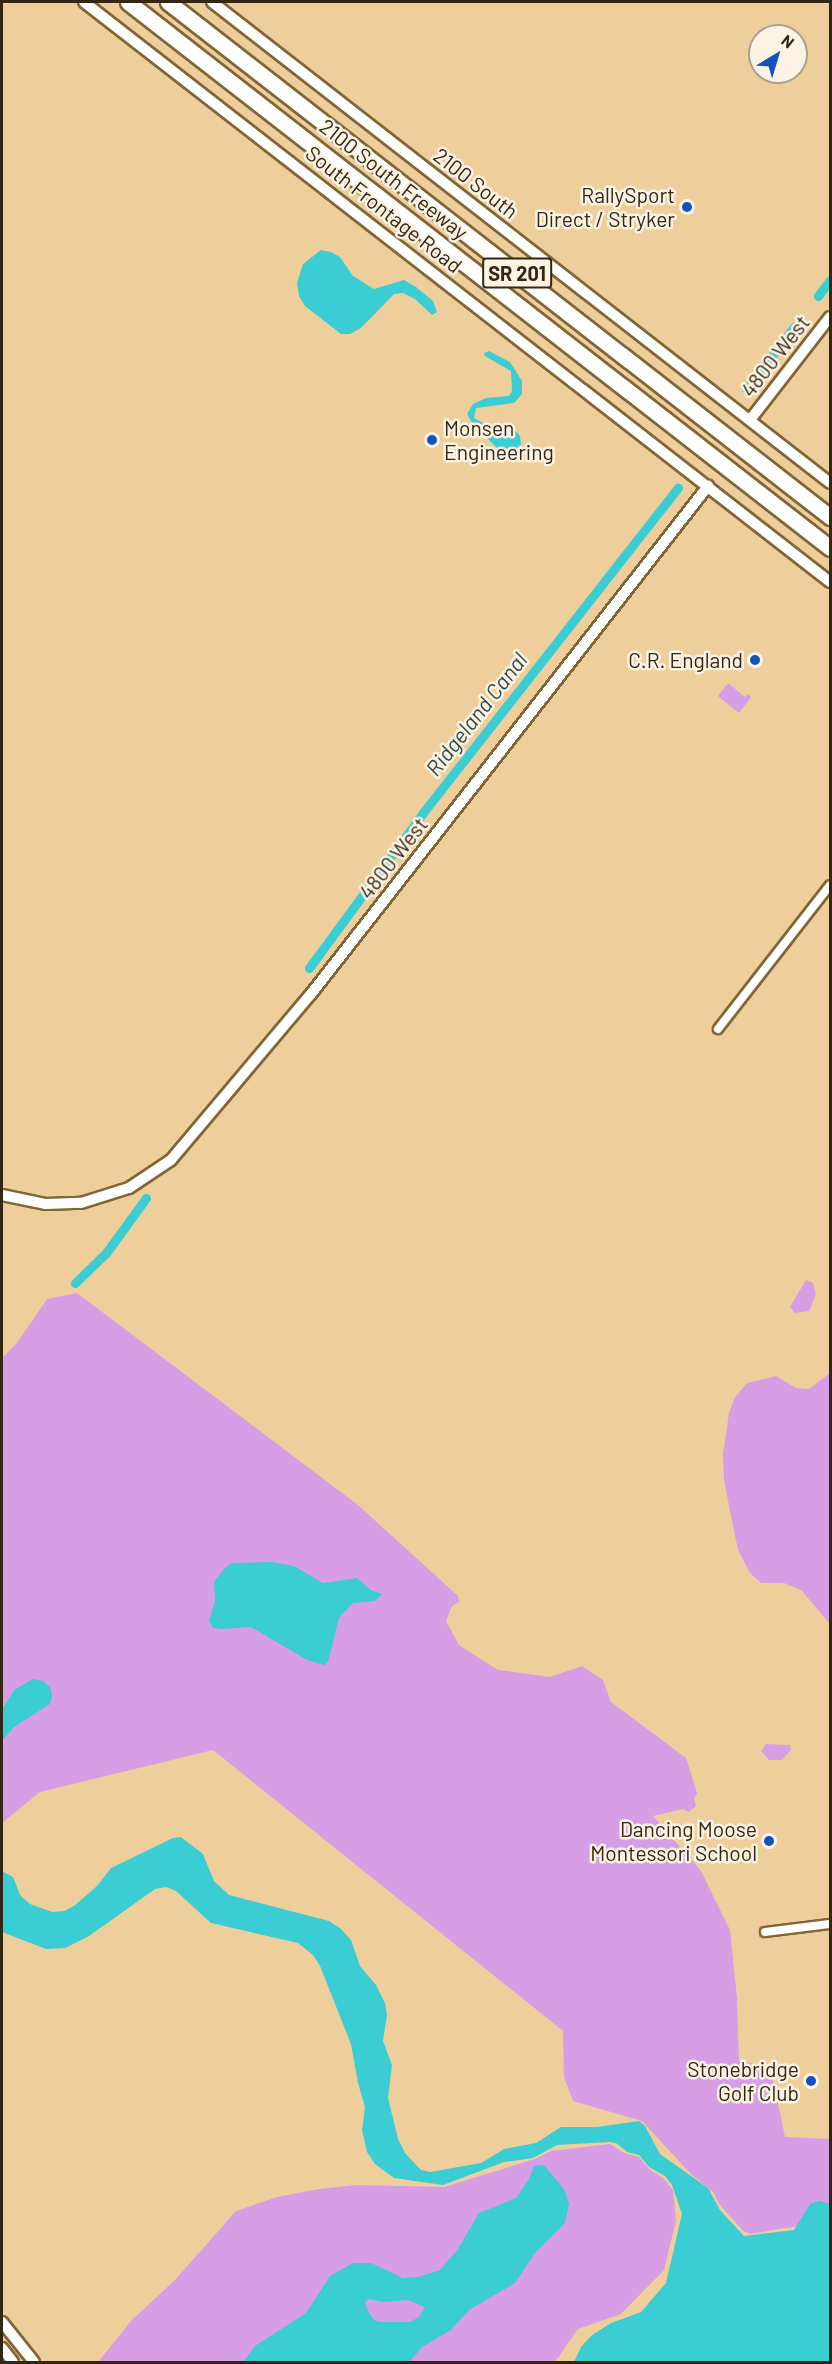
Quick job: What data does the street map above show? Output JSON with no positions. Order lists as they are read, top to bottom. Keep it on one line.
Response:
{"streets":{"highway":["2100 South Freeway","SR 201"],"street":["2100 South","South Frontage Road","4800 West"]},"crossings":[["2100 South","4800 West"],["South Frontage Road","4800 West"]],"water":["Ridgeland Canal"],"places":["RallySport Direct / Stryker","Monsen Engineering","C.R. England","Dancing Moose Montessori School","Stonebridge Golf Club"],"north":"top right"}
